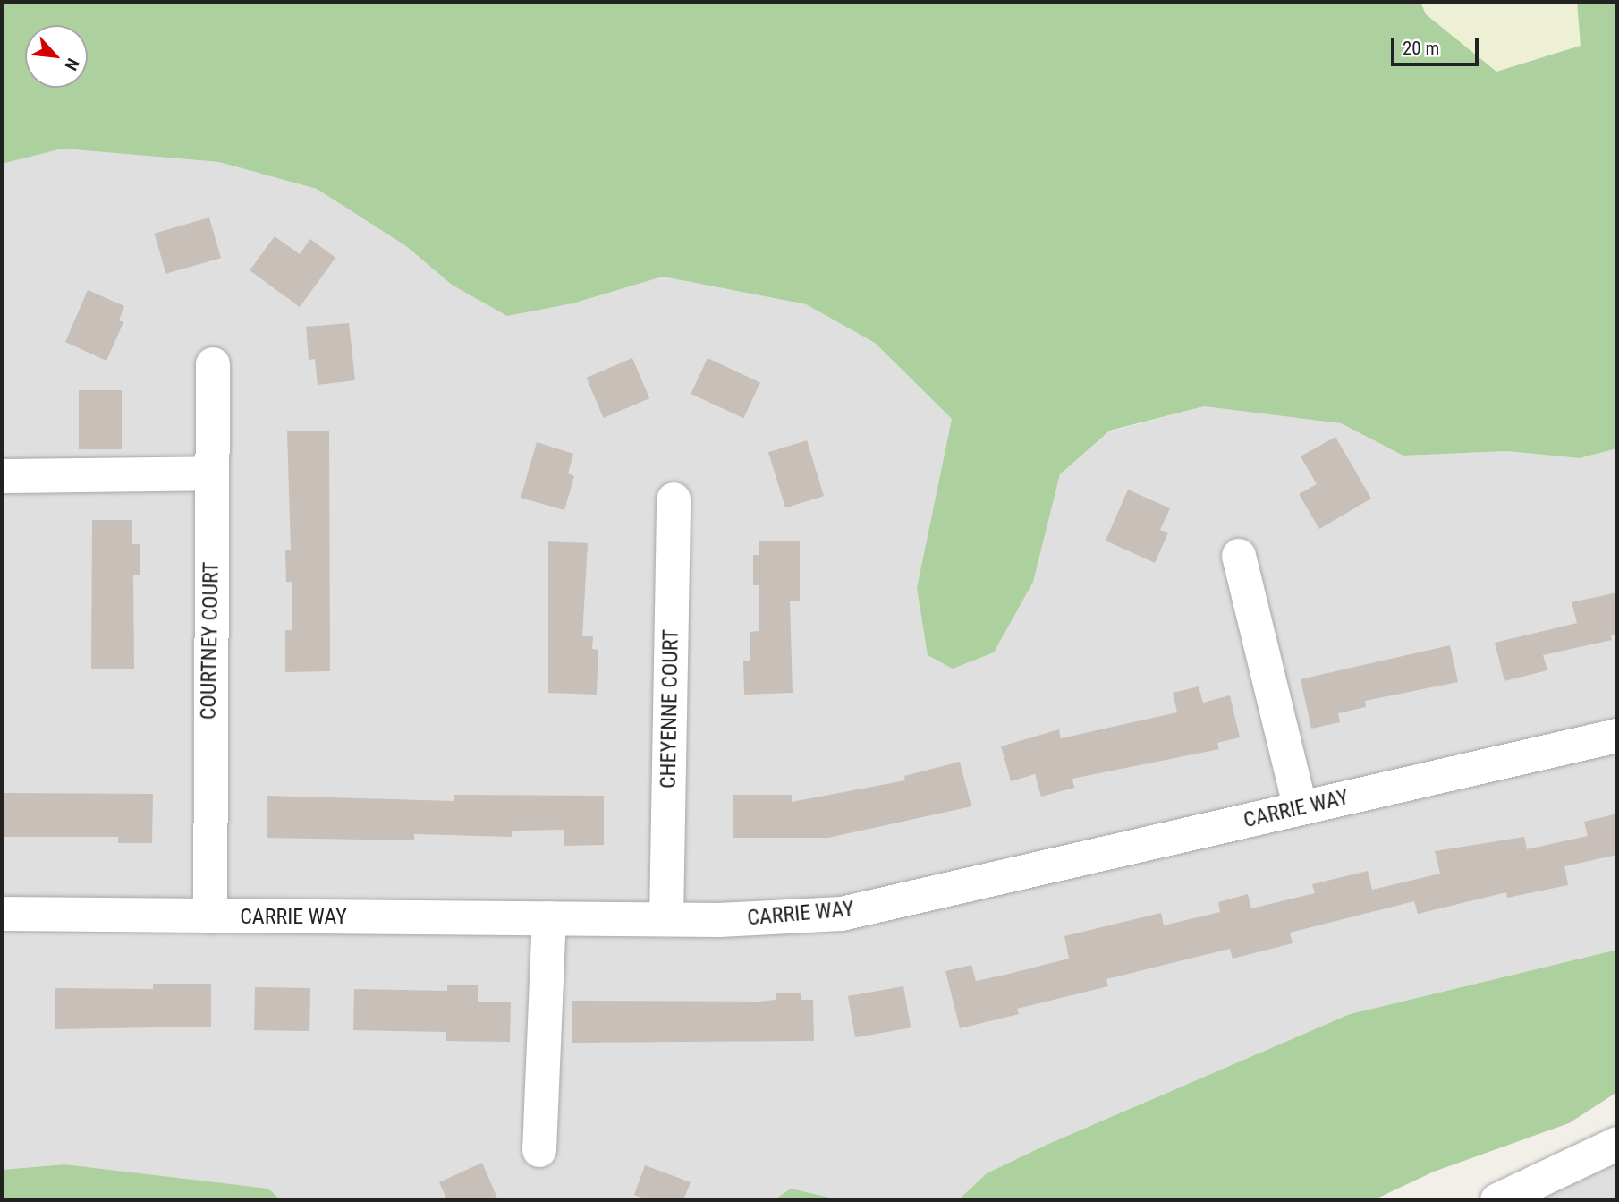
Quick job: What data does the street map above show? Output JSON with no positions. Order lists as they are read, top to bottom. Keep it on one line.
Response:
{"streets":{"street":["COURTNEY COURT","CHEYENNE COURT","CARRIE WAY"]},"crossings":[["COURTNEY COURT","CARRIE WAY"],["CHEYENNE COURT","CARRIE WAY"]],"scale_bar":"20 m","north":"bottom right"}
